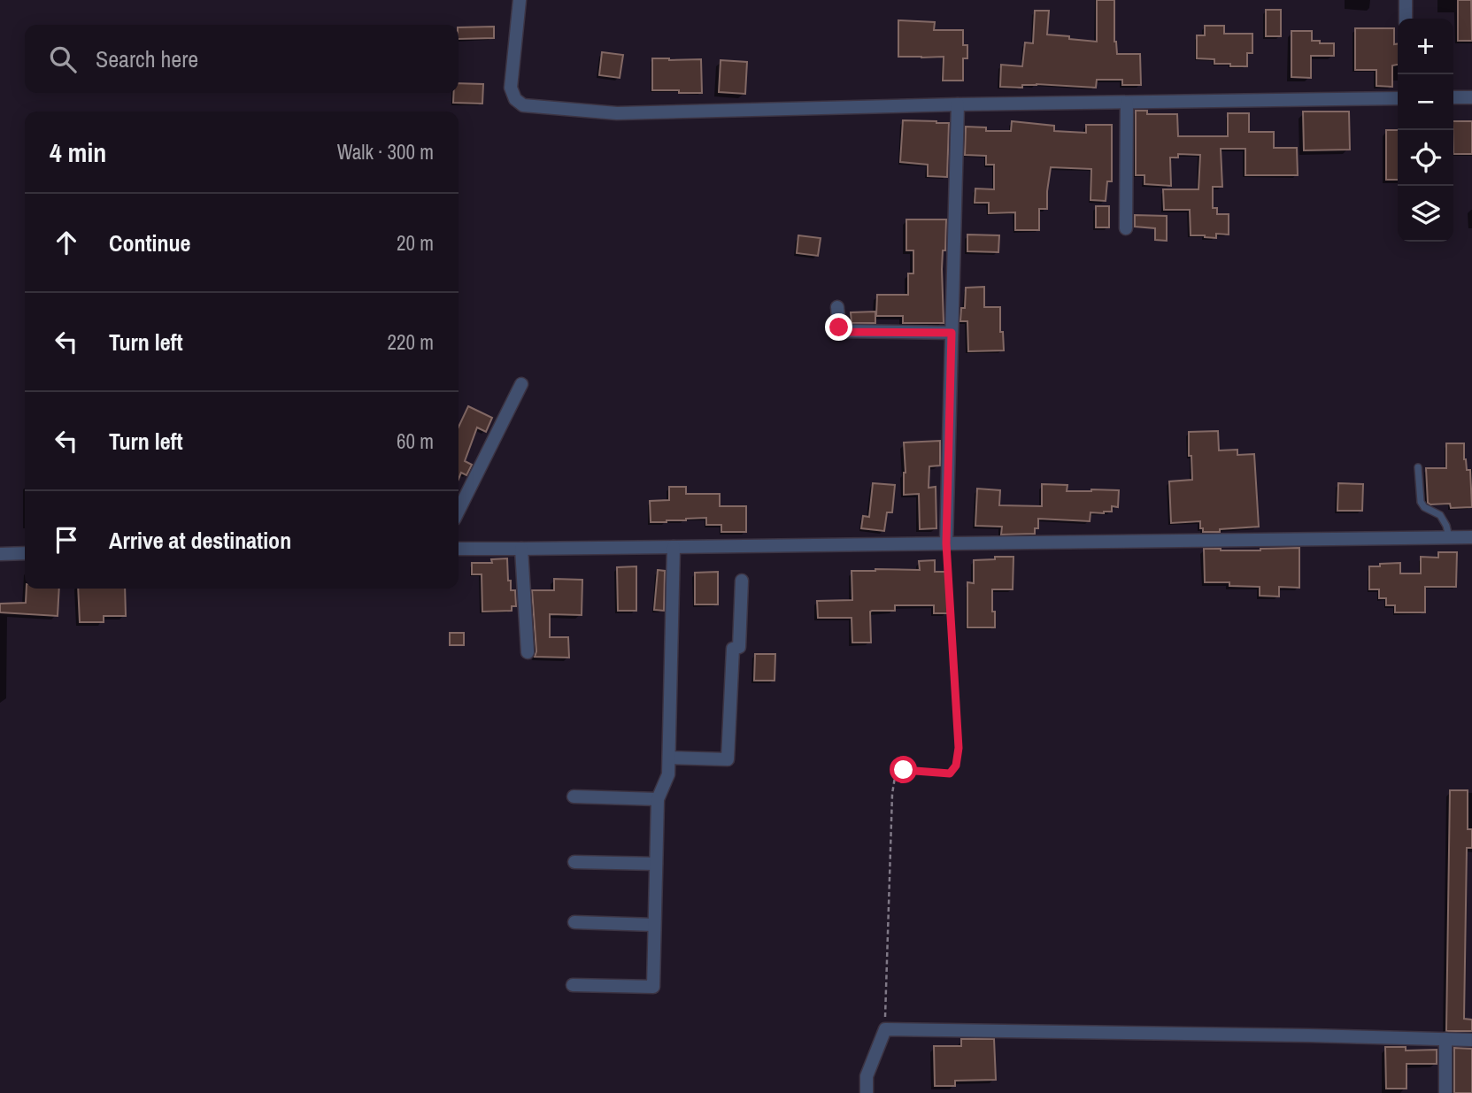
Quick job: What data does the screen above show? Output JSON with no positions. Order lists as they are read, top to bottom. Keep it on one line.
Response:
{"page":{"map_buttons":["+","−"],"search":"Search here","heading":["4 min","Walk · 300 m"],"list":[["Continue","20 m"],["Turn left","220 m"],["Turn left","60 m"],"Arrive at destination"]}}
